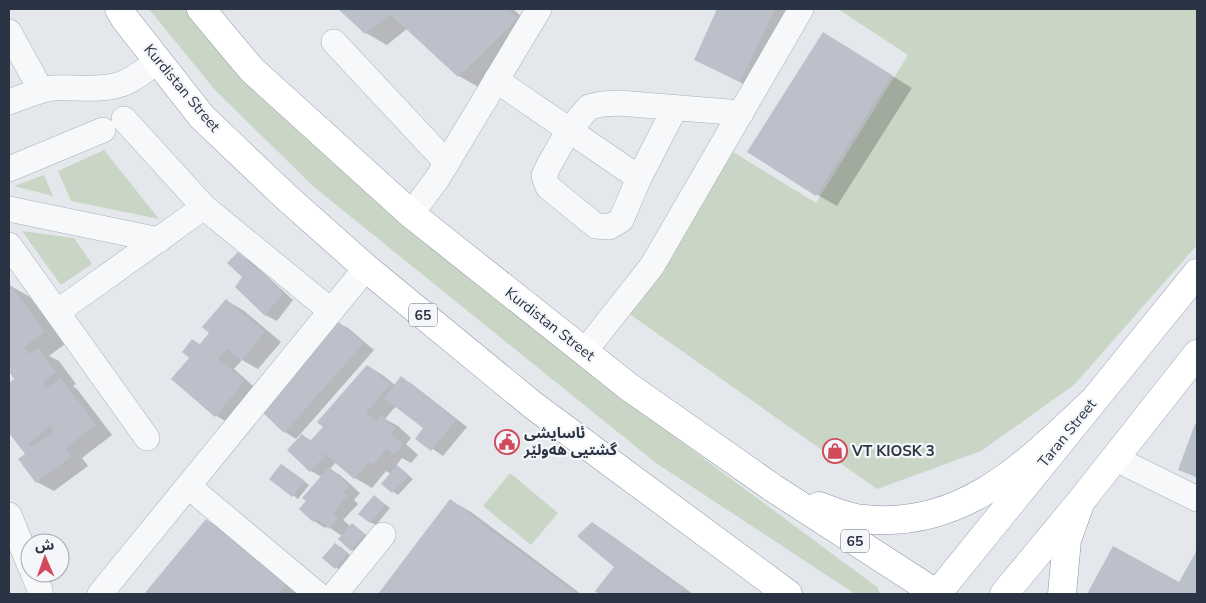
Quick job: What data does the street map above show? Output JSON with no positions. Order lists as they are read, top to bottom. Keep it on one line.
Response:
{"streets":{"main road":["Kurdistan Street","65","Taran Street"]},"crossings":[["Kurdistan Street","Taran Street"]],"places":{"public building":["ئاسایشی گشتیی هەولێر"],"shop":["VT KIOSK 3"]},"north":"top"}
